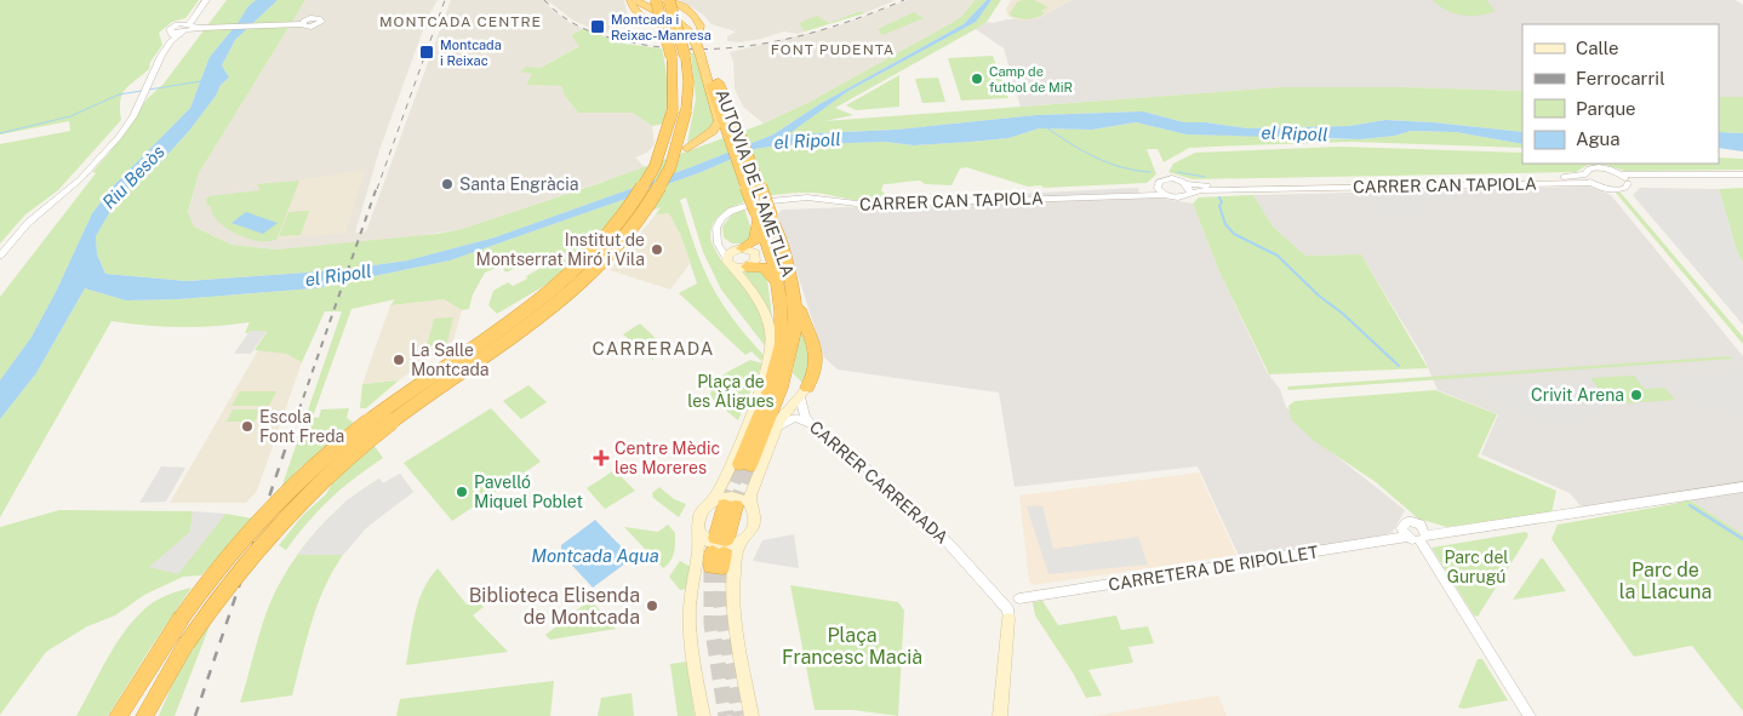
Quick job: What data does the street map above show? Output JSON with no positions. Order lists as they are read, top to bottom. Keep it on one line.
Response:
{"streets":{"highway":["AUTOVIA DE L'AMETLLA"],"street":["CARRER CAN TAPIOLA","CARRER CARRERADA","CARRETERA DE RIPOLLET"]},"districts":["MONTCADA CENTRE","FONT PUDENTA","CARRERADA"],"water":["el Ripoll","Riu Besòs","Montcada Aqua"],"parks":["Plaça de les Àligues","Parc del Gurugú","Parc de la Llacuna","Plaça Francesc Macià"],"places":{"transit":["Montcada i Reixac-Manresa","Montcada i Reixac"],"other":["Camp de futbol de MiR","Santa Engràcia","Institut de Montserrat Miró i Vila","La Salle Montcada","Crivit Arena","Escola Font Freda","Pavelló Miquel Poblet","Biblioteca Elisenda de Montcada"],"health":["Centre Mèdic les Moreres"]},"legend":["Calle","Ferrocarril","Parque","Agua"]}
